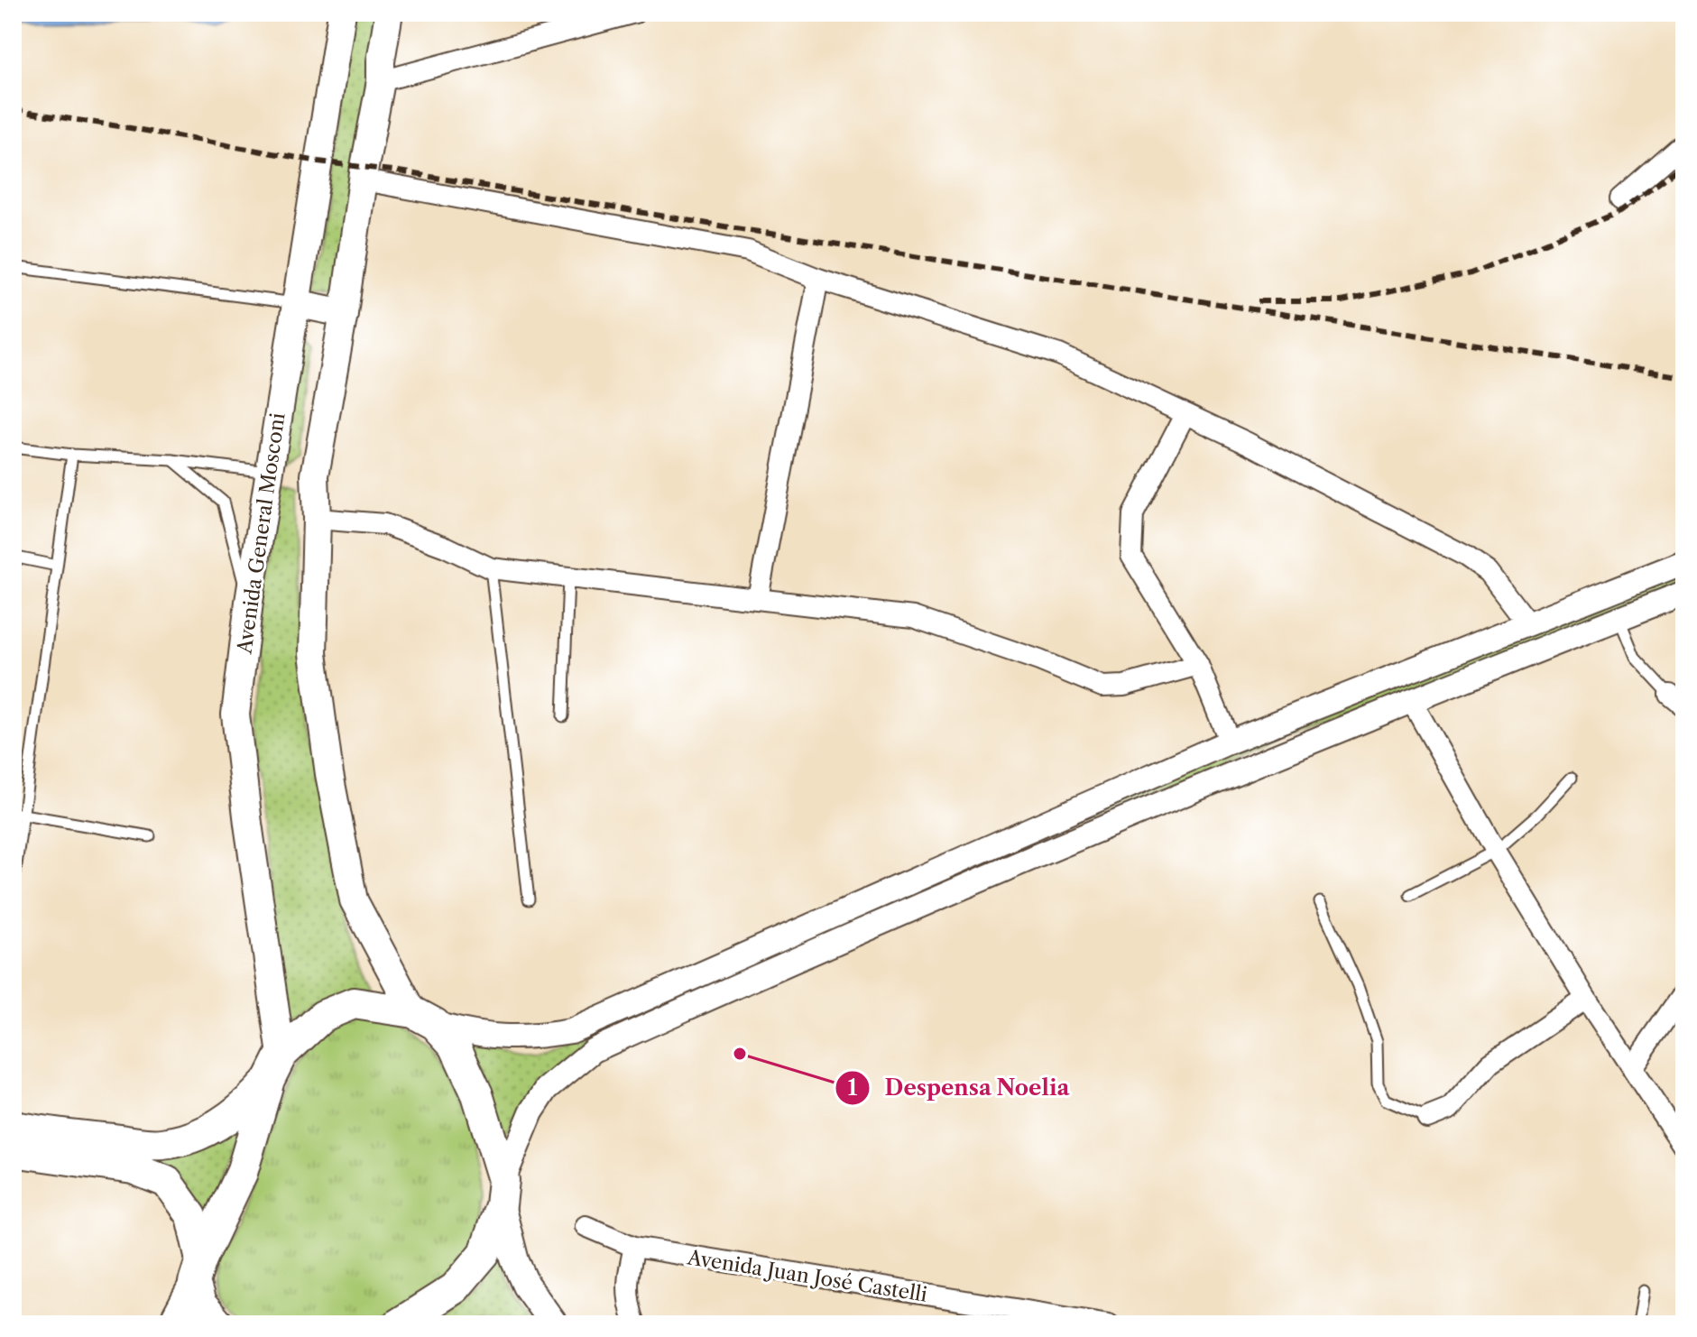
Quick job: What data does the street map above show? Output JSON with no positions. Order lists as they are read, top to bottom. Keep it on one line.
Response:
{"streets":{"main road":["Avenida General Mosconi"],"street":["Avenida Juan José Castelli"]},"places":["Despensa Noelia"]}
